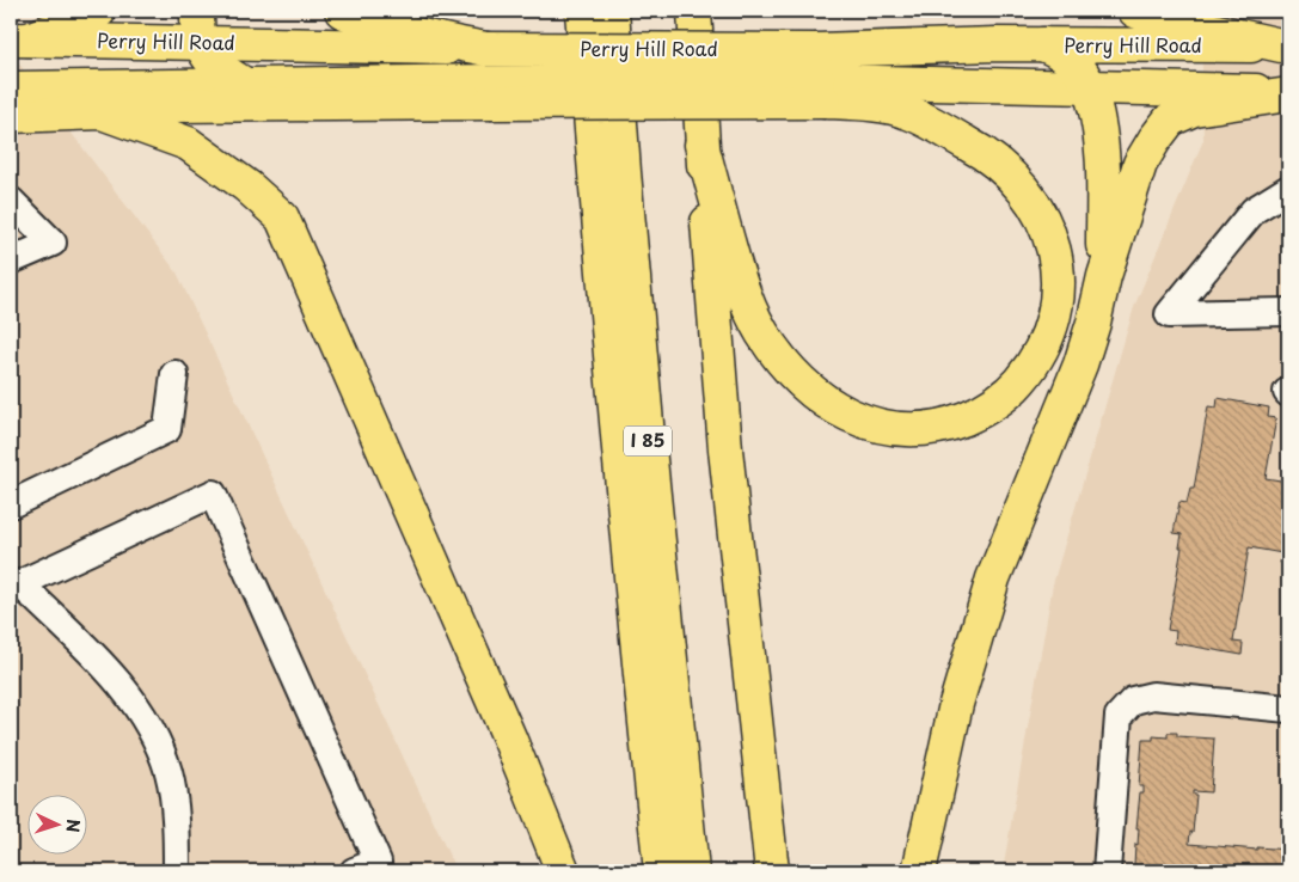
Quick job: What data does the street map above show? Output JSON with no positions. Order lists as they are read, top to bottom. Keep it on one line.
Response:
{"streets":{"main road":["Perry Hill Road","I 85"]},"north":"right"}
